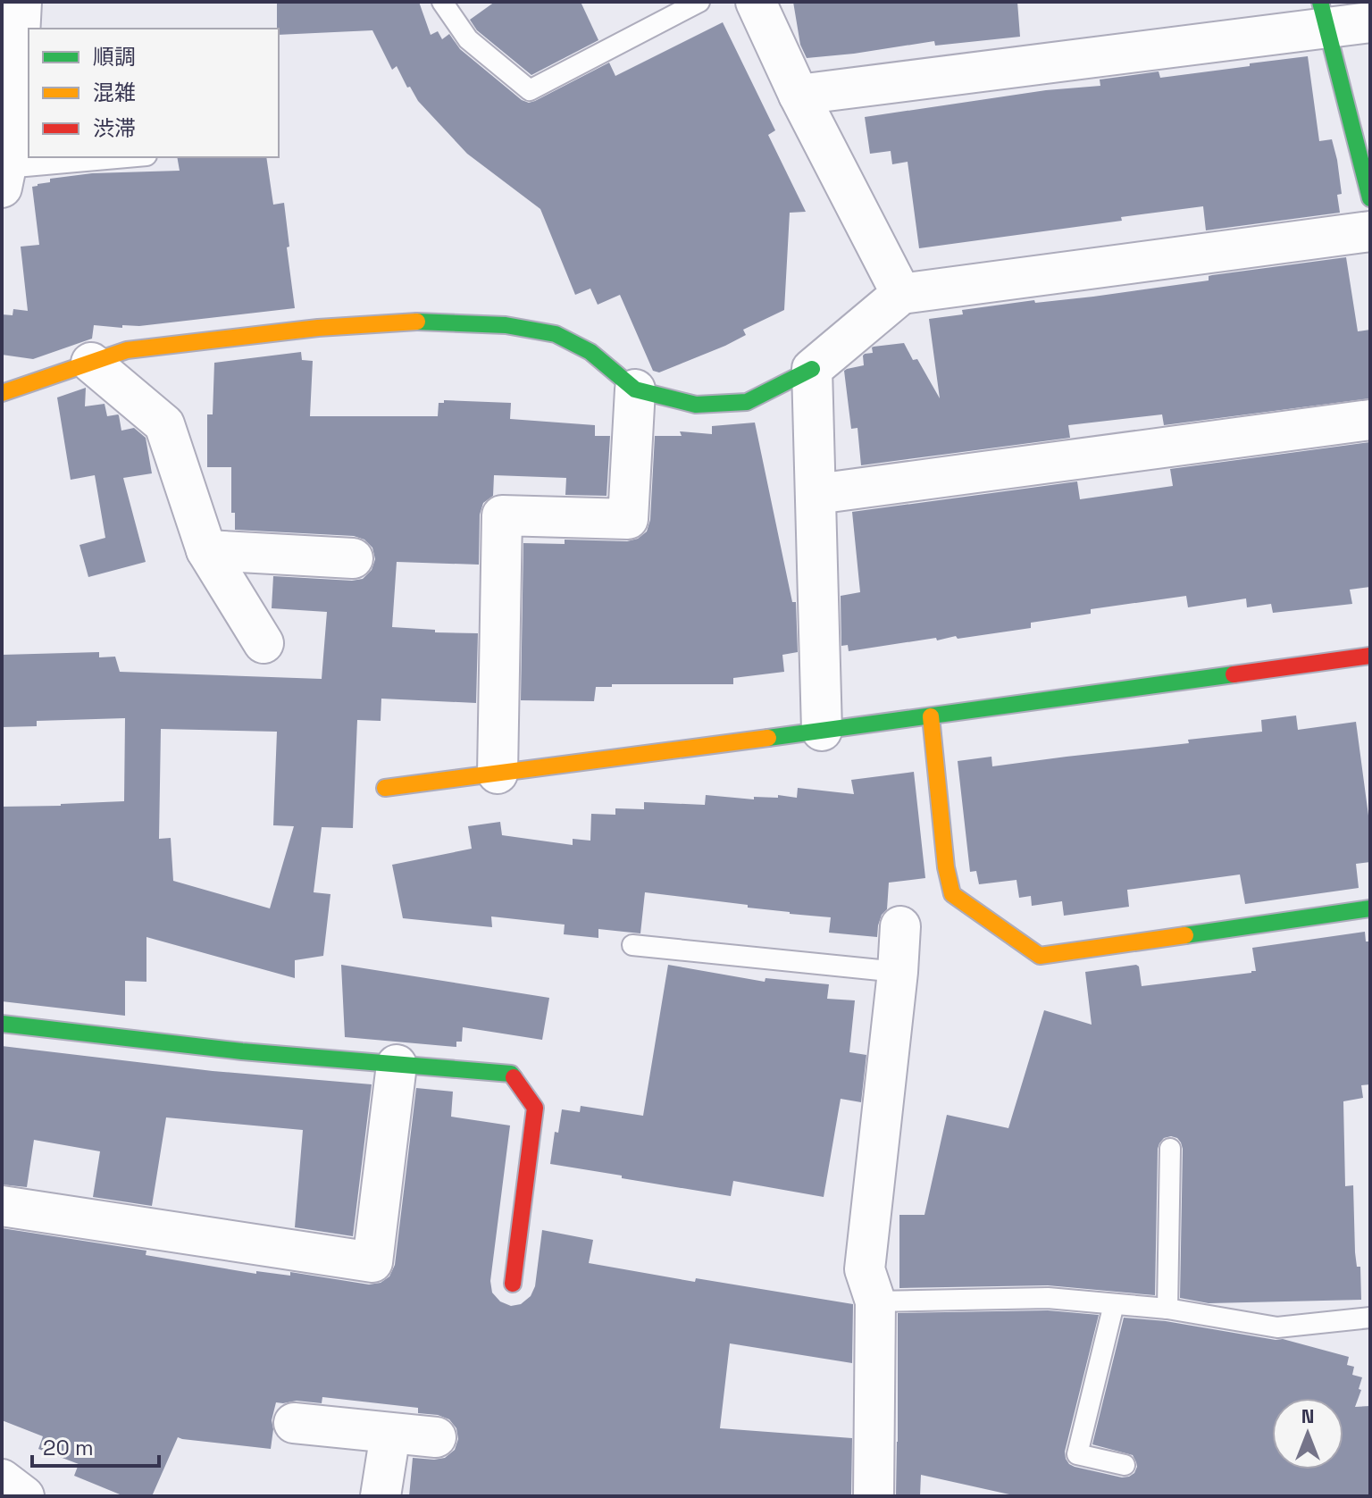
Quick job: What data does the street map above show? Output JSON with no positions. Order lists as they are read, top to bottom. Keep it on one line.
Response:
{"legend":["順調","混雑","渋滞"],"scale_bar":"20 m","north":"top"}
